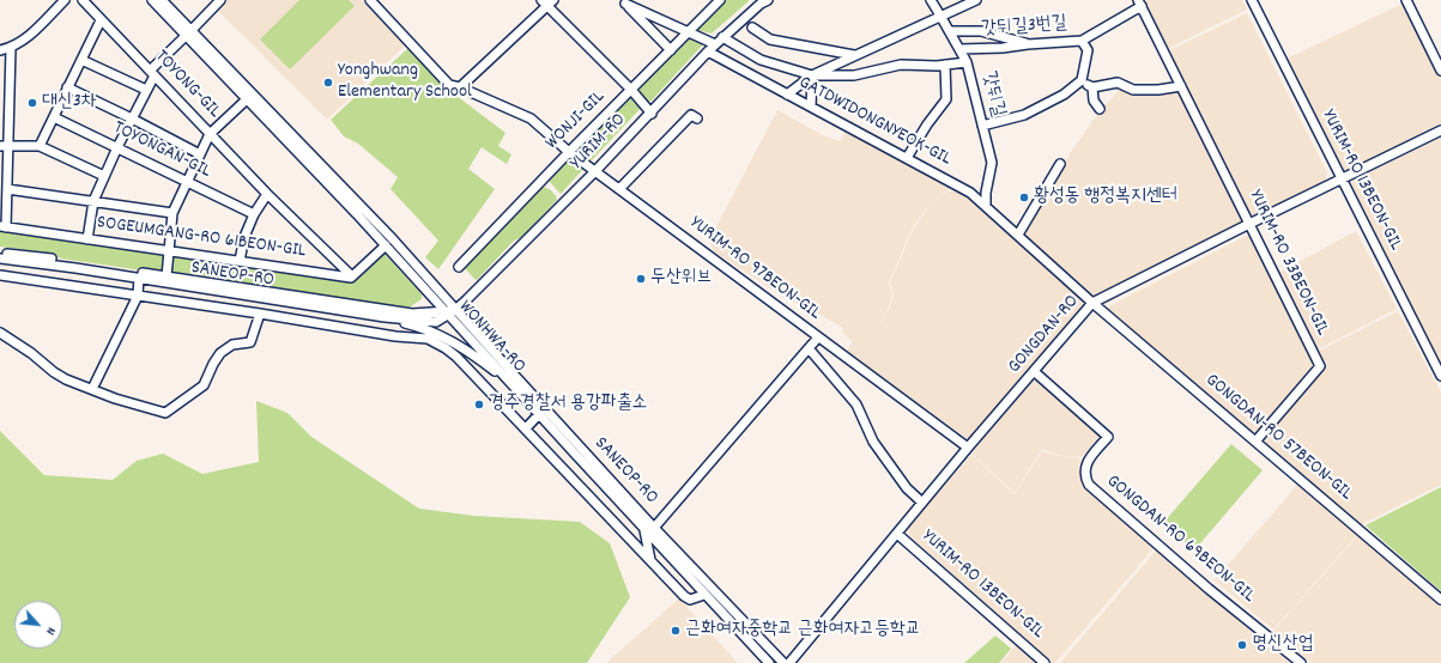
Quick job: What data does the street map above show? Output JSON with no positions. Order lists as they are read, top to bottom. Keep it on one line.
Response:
{"streets":{"street":["갓뒤길3번길","TOYONG-GIL","갓뒤길","WONJI-GIL","GATDWIDONGNYEOK-GIL","YURIM-RO","TOYONGAN-GIL","YURIM-RO 13BEON-GIL","SOGEUMGANG-RO 61BEON-GIL","YURIM-RO 33BEON-GIL","YURIM-RO 97BEON-GIL","SANEOP-RO","GONGDAN-RO","WONHWA-RO","GONGDAN-RO 57BEON-GIL","GONGDAN-RO 69BEON-GIL"]},"crossings":[["갓뒤길3번길","갓뒤길"],["갓뒤길3번길","YURIM-RO 33BEON-GIL"],["TOYONG-GIL","SOGEUMGANG-RO 61BEON-GIL"],["갓뒤길","GATDWIDONGNYEOK-GIL"],["WONJI-GIL","YURIM-RO 97BEON-GIL"],["GATDWIDONGNYEOK-GIL","YURIM-RO"],["GATDWIDONGNYEOK-GIL","GONGDAN-RO"],["GATDWIDONGNYEOK-GIL","GONGDAN-RO 57BEON-GIL"],["YURIM-RO","YURIM-RO 97BEON-GIL"],["YURIM-RO","SANEOP-RO"],["YURIM-RO","WONHWA-RO"],["YURIM-RO 13BEON-GIL","GONGDAN-RO"],["YURIM-RO 33BEON-GIL","GONGDAN-RO"],["YURIM-RO 33BEON-GIL","GONGDAN-RO 57BEON-GIL"],["YURIM-RO 97BEON-GIL","SANEOP-RO"],["YURIM-RO 97BEON-GIL","GONGDAN-RO"],["SANEOP-RO","WONHWA-RO"],["GONGDAN-RO","GONGDAN-RO 57BEON-GIL"],["GONGDAN-RO","GONGDAN-RO 69BEON-GIL"]],"places":["Yonghwang Elementary School","대신3차","황성동 행정복지센터","두산위브","경주경찰서 용강파출소","근화여자중학교 근화여자고등학교","명신산업"],"north":"bottom right"}
